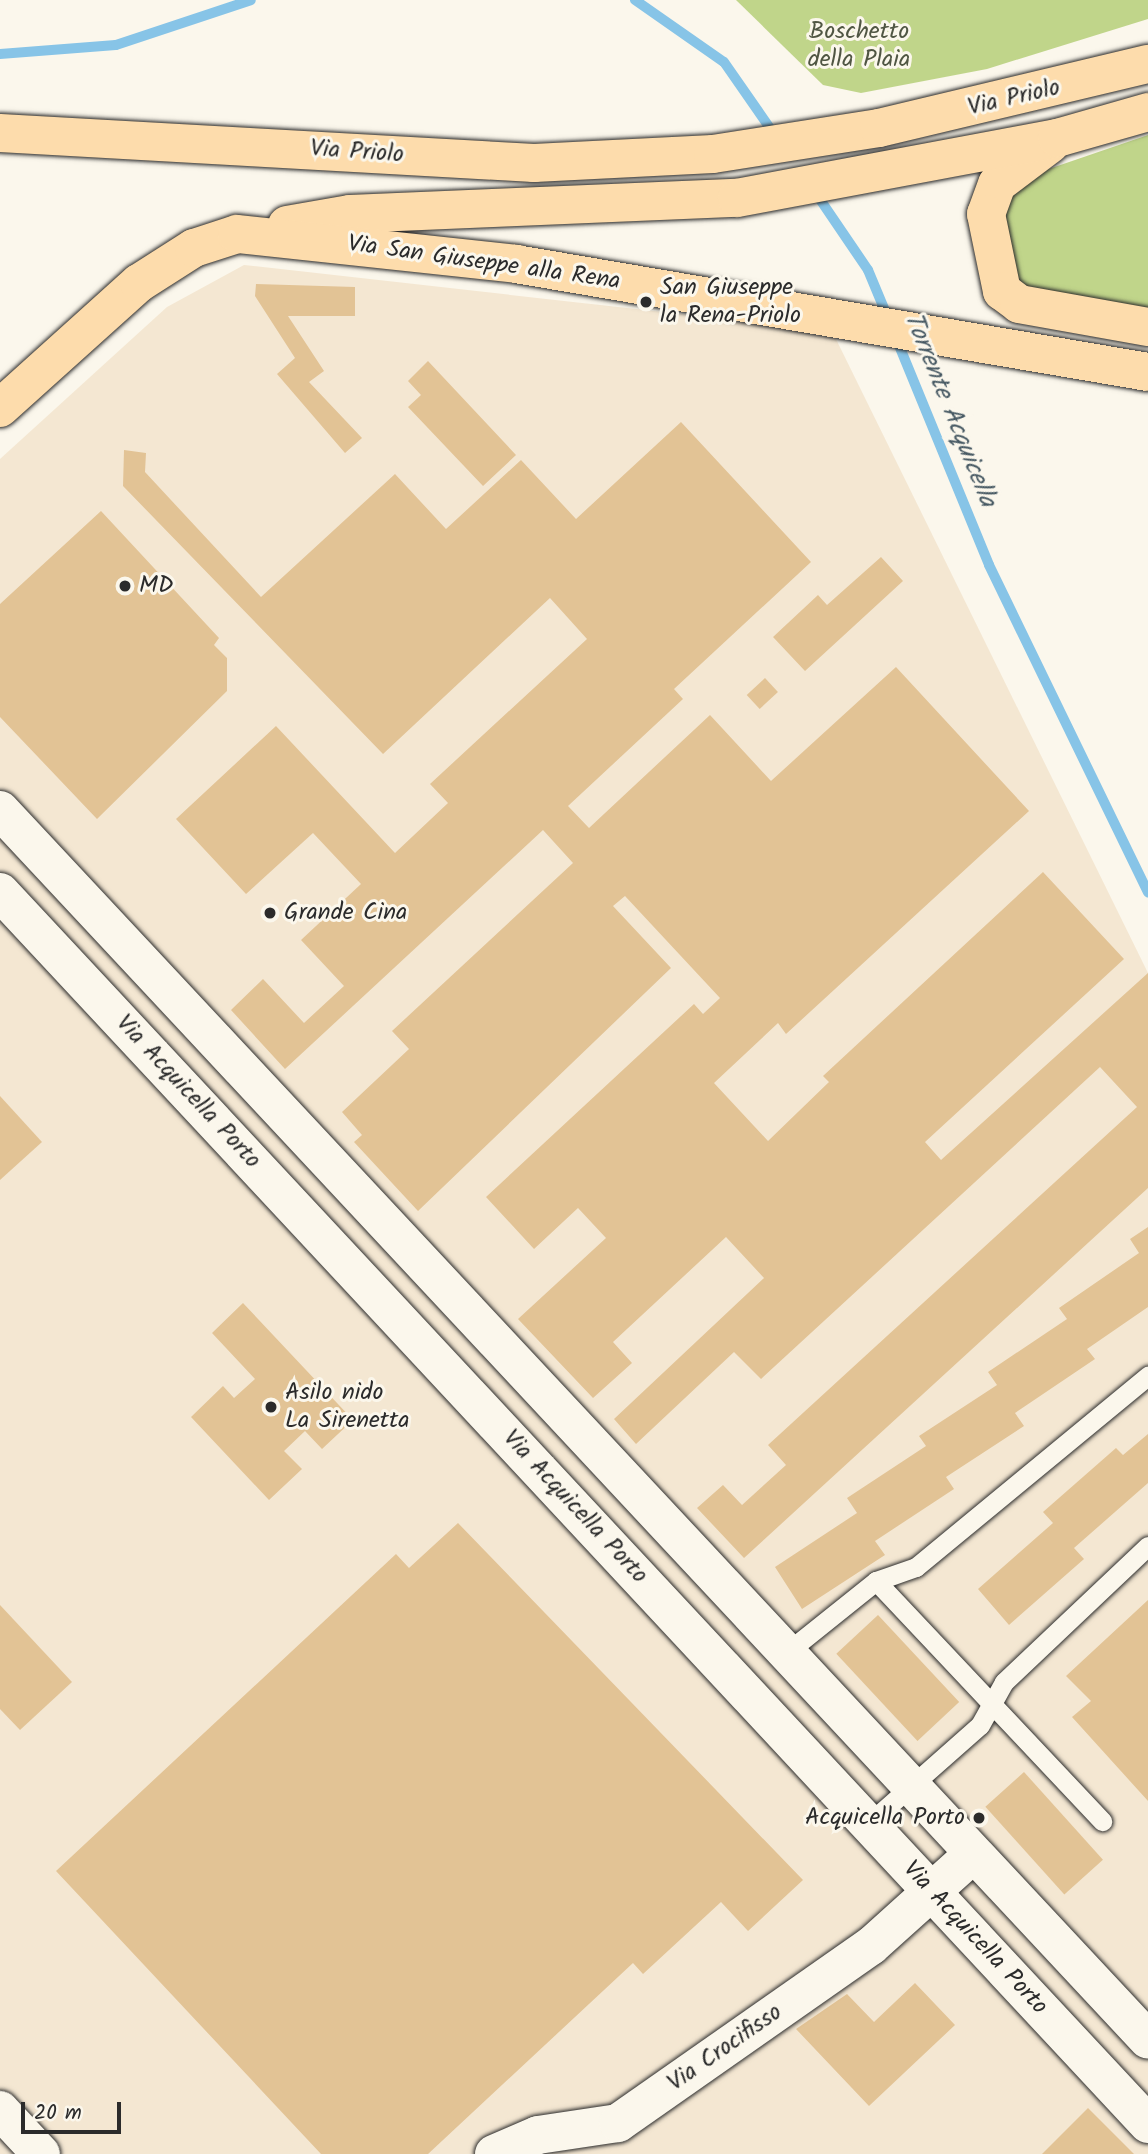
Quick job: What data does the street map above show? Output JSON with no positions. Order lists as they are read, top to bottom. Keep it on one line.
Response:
{"streets":{"main road":["Via Priolo","Via San Giuseppe alla Rena","Via Acquicella Porto","Via Crocifisso"]},"crossings":[["Via Priolo","Via San Giuseppe alla Rena"],["Via Acquicella Porto","Via Crocifisso"]],"water":["Torrente Acquicella"],"parks":["Boschetto della Plaia"],"places":["San Giuseppe la Rena-Priolo","MD","Grande Cina","Asilo nido La Sirenetta","Acquicella Porto"],"scale_bar":"20 m"}
